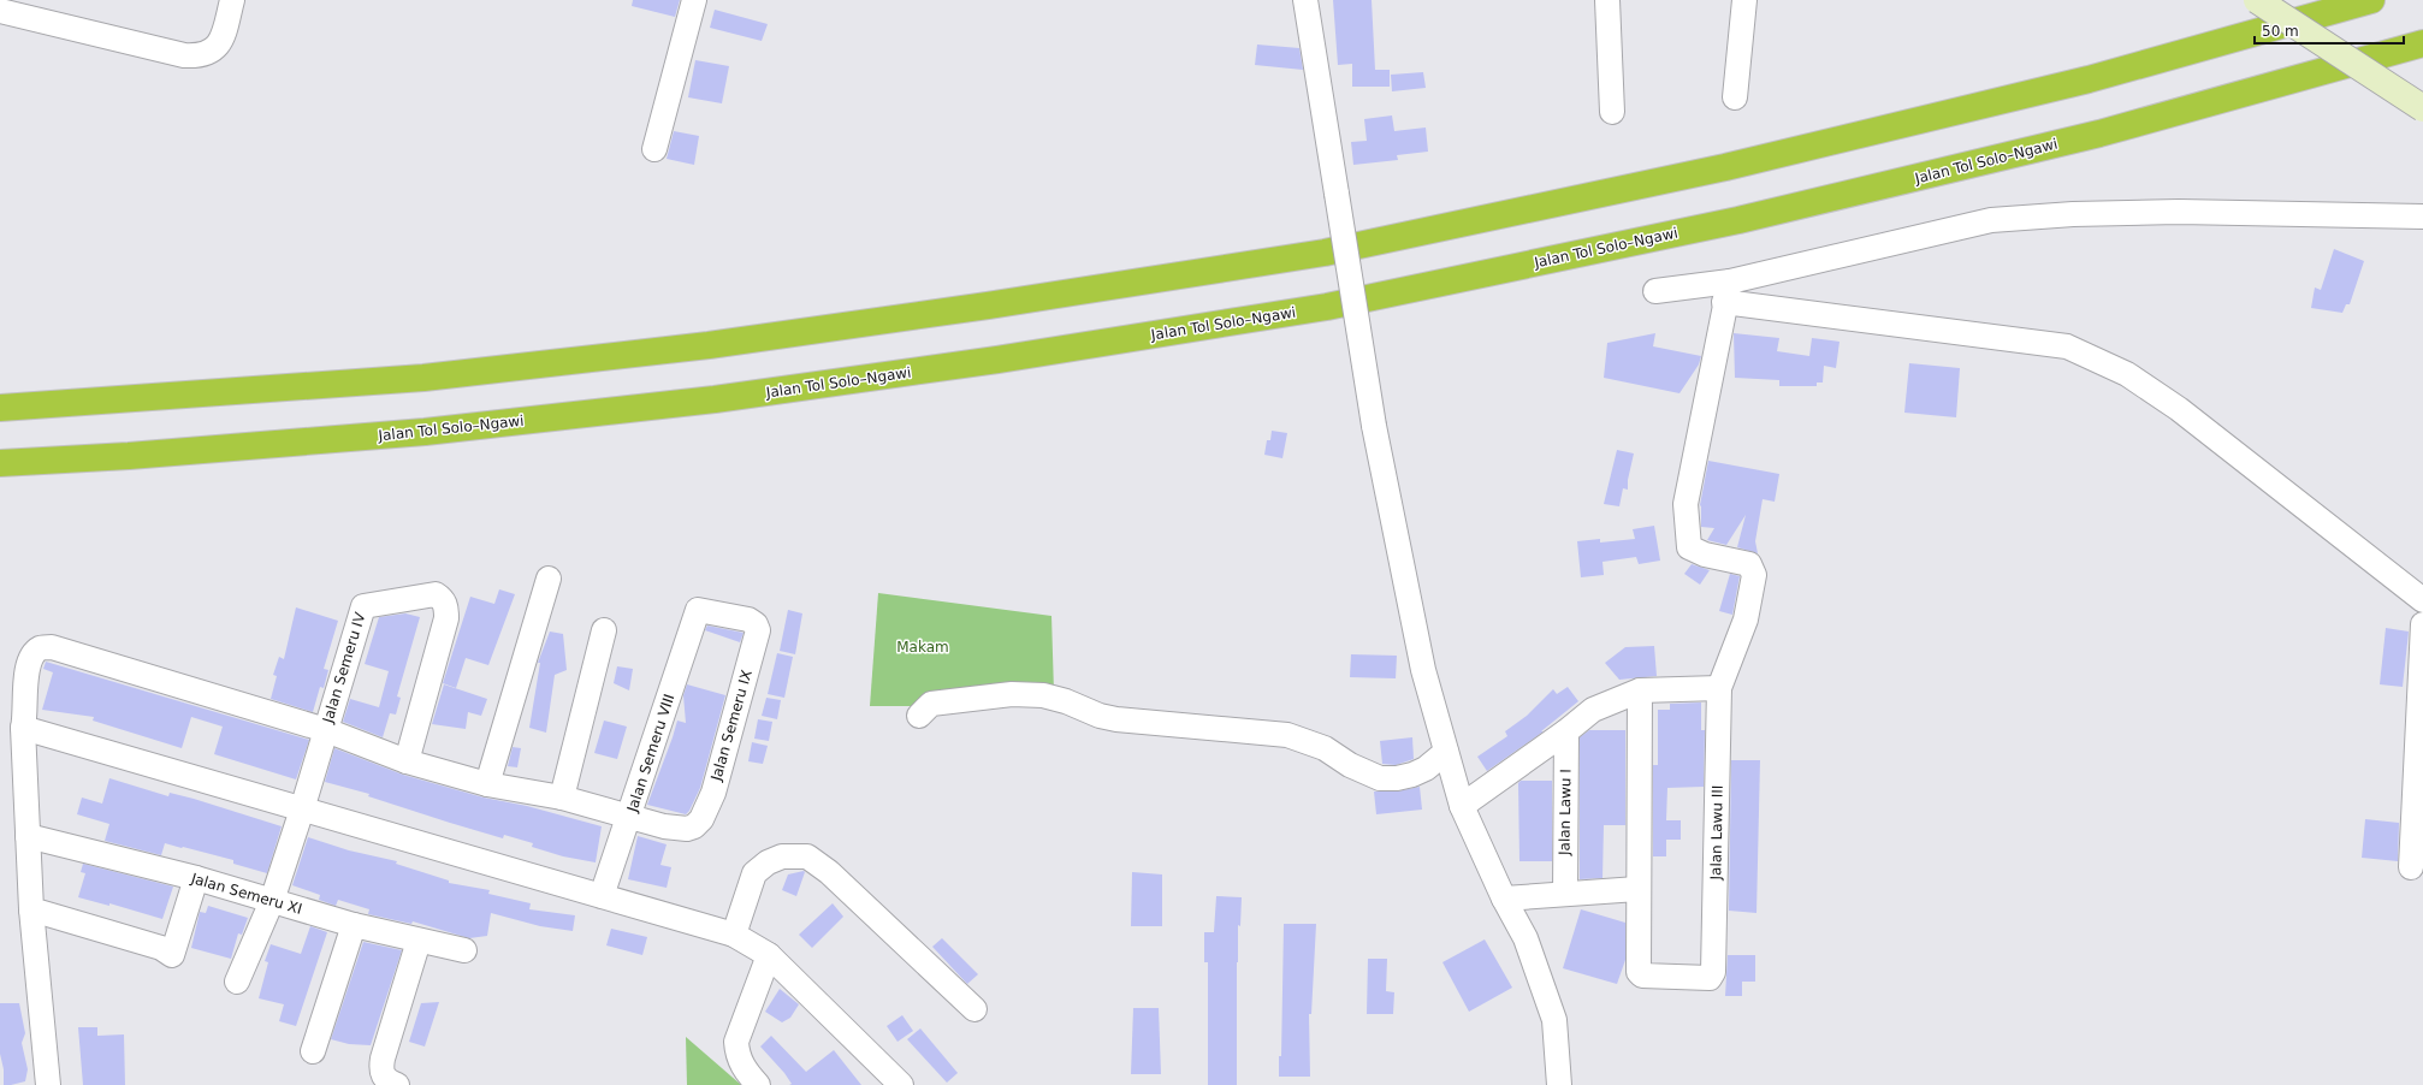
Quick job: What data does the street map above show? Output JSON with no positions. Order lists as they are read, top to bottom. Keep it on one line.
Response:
{"streets":{"highway":["Jalan Tol Solo–Ngawi"],"street":["Jalan Semeru IV","Jalan Semeru IX","Jalan Semeru VIII","Jalan Lawu I","Jalan Lawu III","Jalan Semeru XI"]},"crossings":[["Jalan Semeru IV","Jalan Semeru XI"],["Jalan Semeru IX","Jalan Semeru VIII"]],"parks":["Makam"],"scale_bar":"50 m"}
